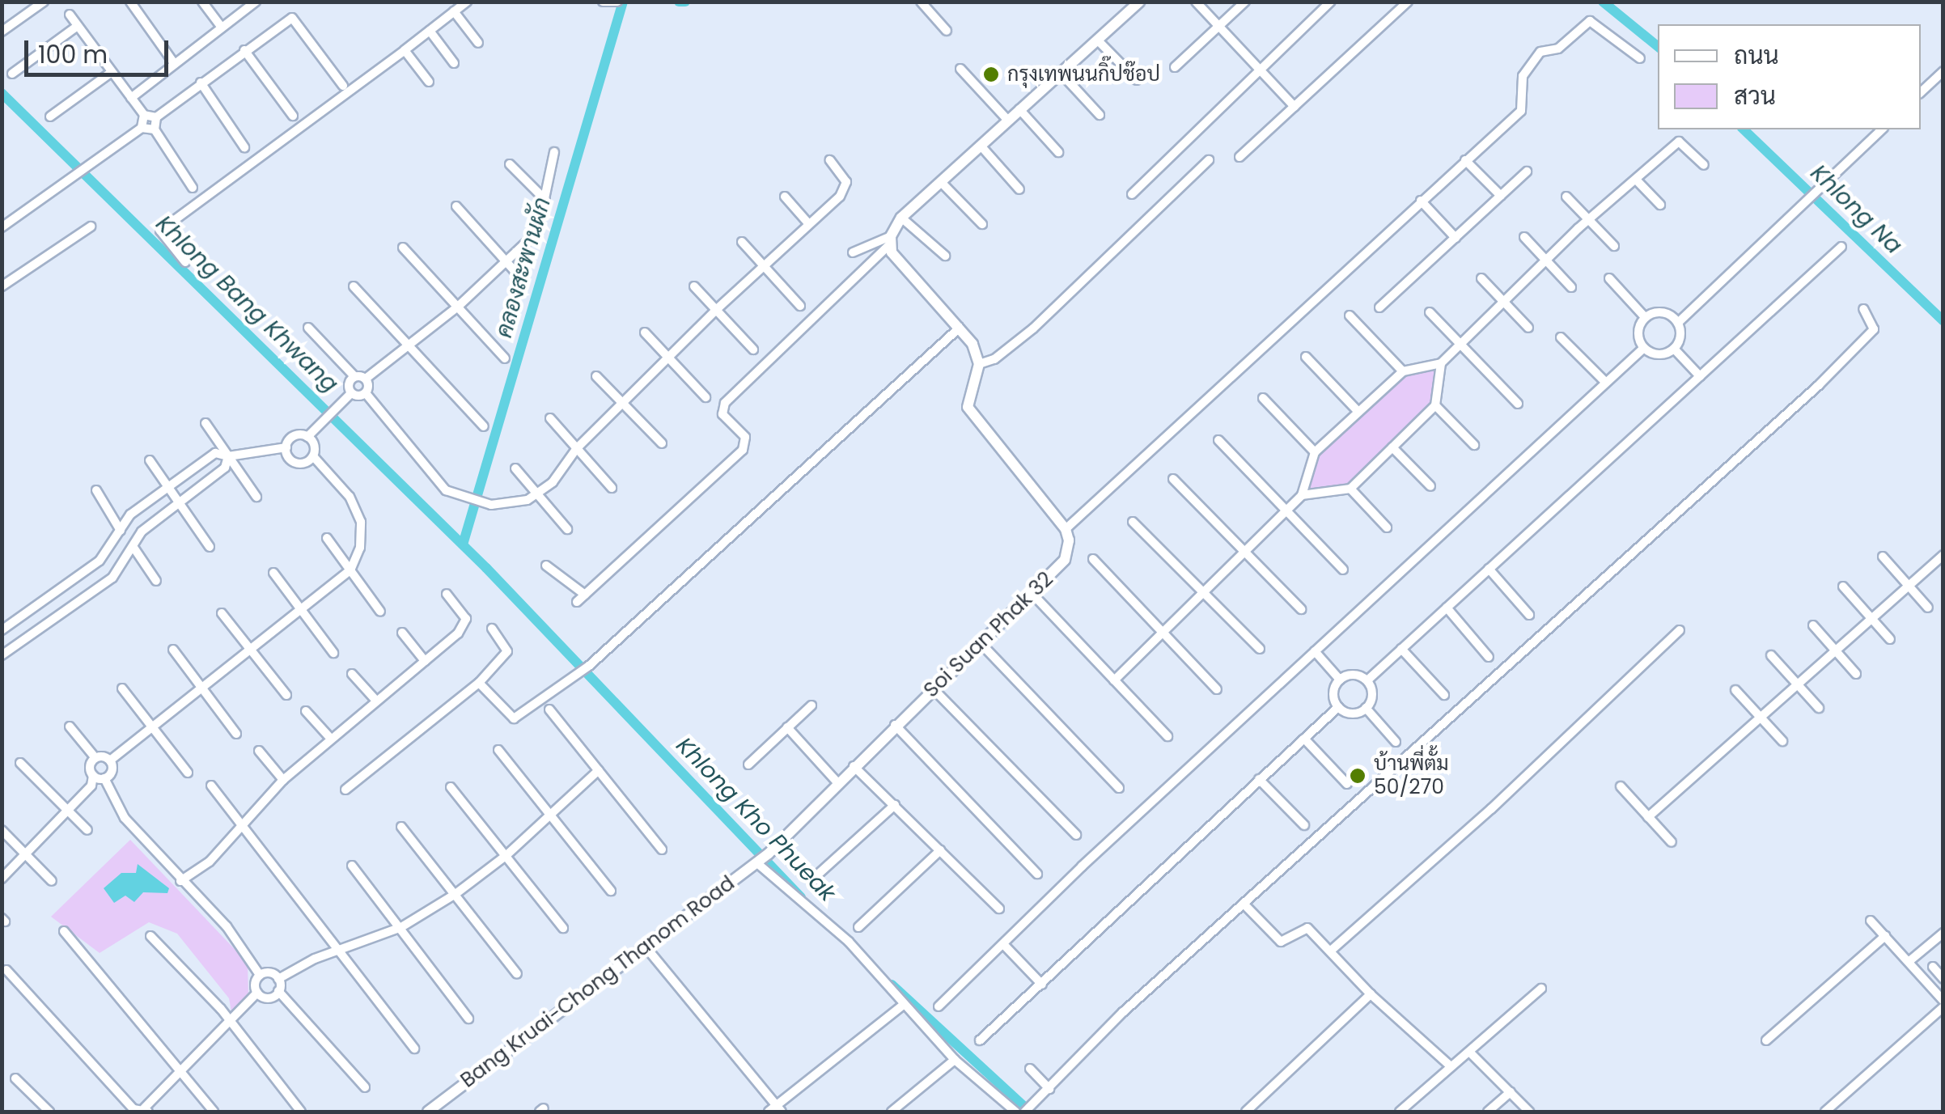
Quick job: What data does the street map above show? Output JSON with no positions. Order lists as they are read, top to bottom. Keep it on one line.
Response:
{"streets":{"street":["Soi Suan Phak 32","Bang Kruai-Chong Thanom Road"]},"crossings":[["Soi Suan Phak 32","Bang Kruai-Chong Thanom Road"]],"water":["Khlong Na","คลองสะพานผัก","Khlong Bang Khwang","Khlong Kho Phueak"],"places":["กรุงเทพนนกิ๊ปช๊อป","บ้านพี่ตั้ม 50/270"],"legend":["ถนน","สวน"],"scale_bar":"100 m"}
